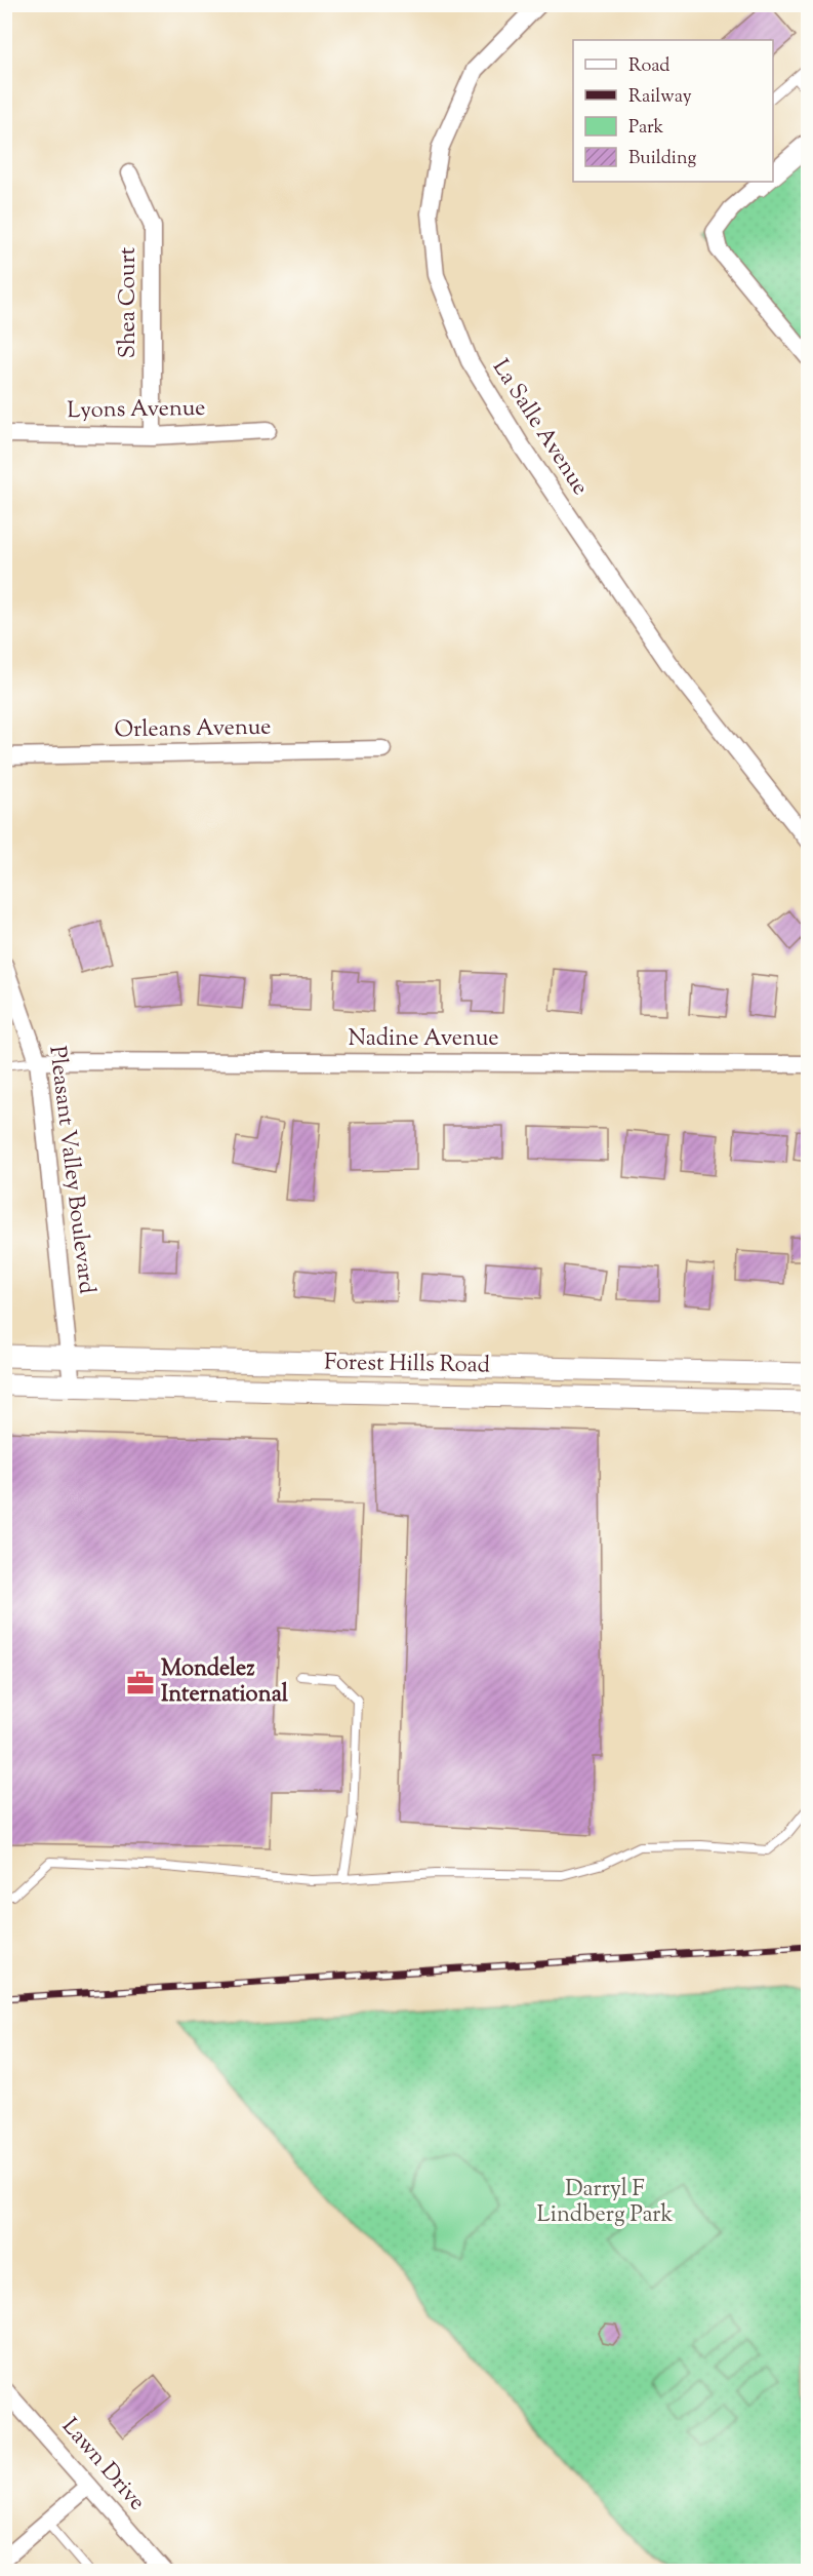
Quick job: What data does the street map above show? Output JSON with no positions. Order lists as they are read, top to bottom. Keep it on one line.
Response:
{"streets":{"street":["Shea Court","Lyons Avenue","La Salle Avenue","Orleans Avenue","Nadine Avenue","Pleasant Valley Boulevard","Forest Hills Road","Lawn Drive"]},"crossings":[["Shea Court","Lyons Avenue"],["Nadine Avenue","Pleasant Valley Boulevard"],["Pleasant Valley Boulevard","Forest Hills Road"]],"parks":["Darryl F Lindberg Park"],"places":{"office":["Mondelez International"]},"legend":["Road","Railway","Park","Building"]}
